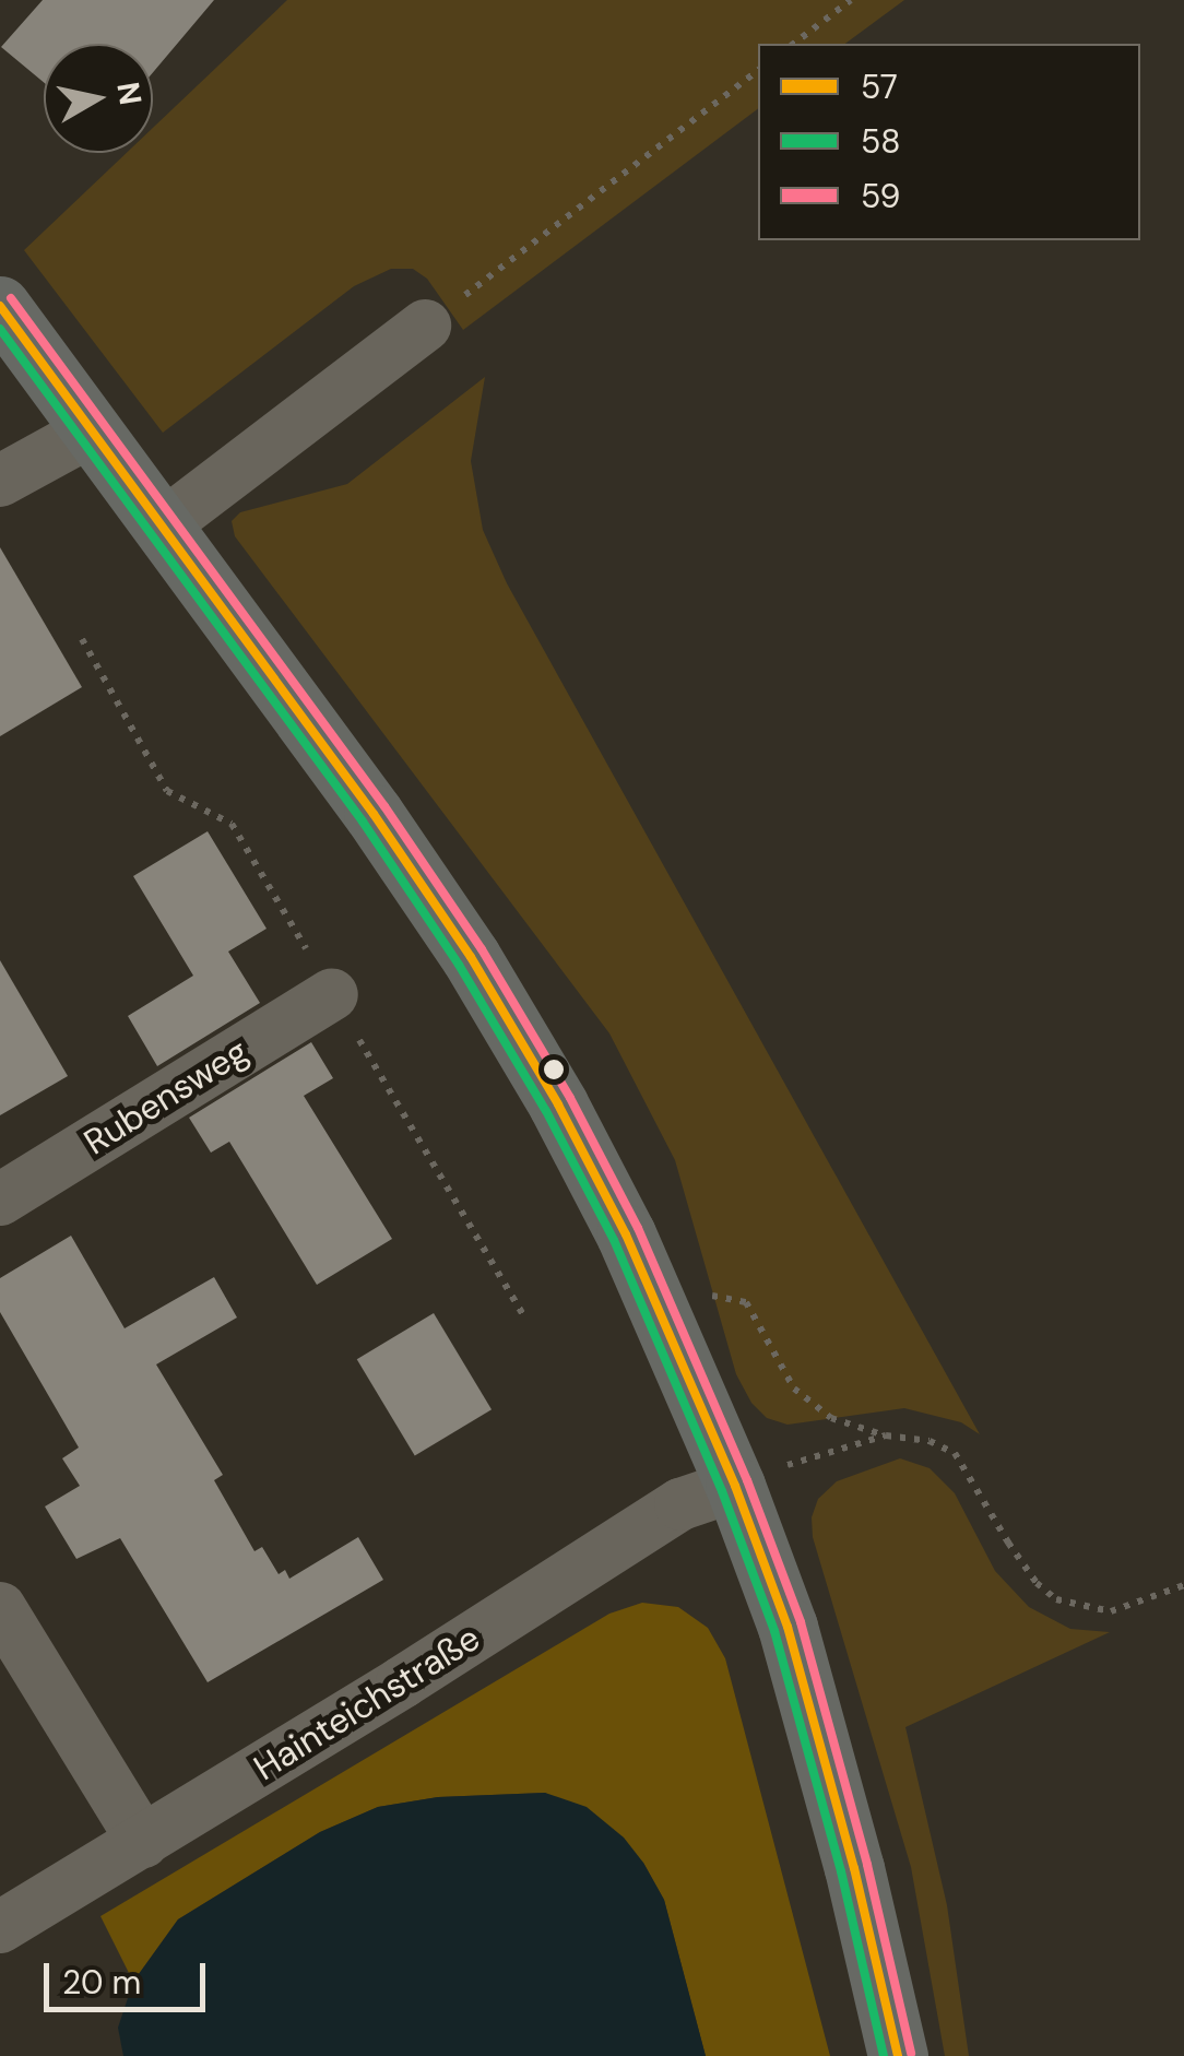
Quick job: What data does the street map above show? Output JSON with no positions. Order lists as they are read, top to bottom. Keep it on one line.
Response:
{"streets":{"street":["Rubensweg","Hainteichstraße"]},"lines":["transit line 59","transit line 57","transit line 58"],"legend":["57","58","59"],"scale_bar":"20 m","north":"right"}
